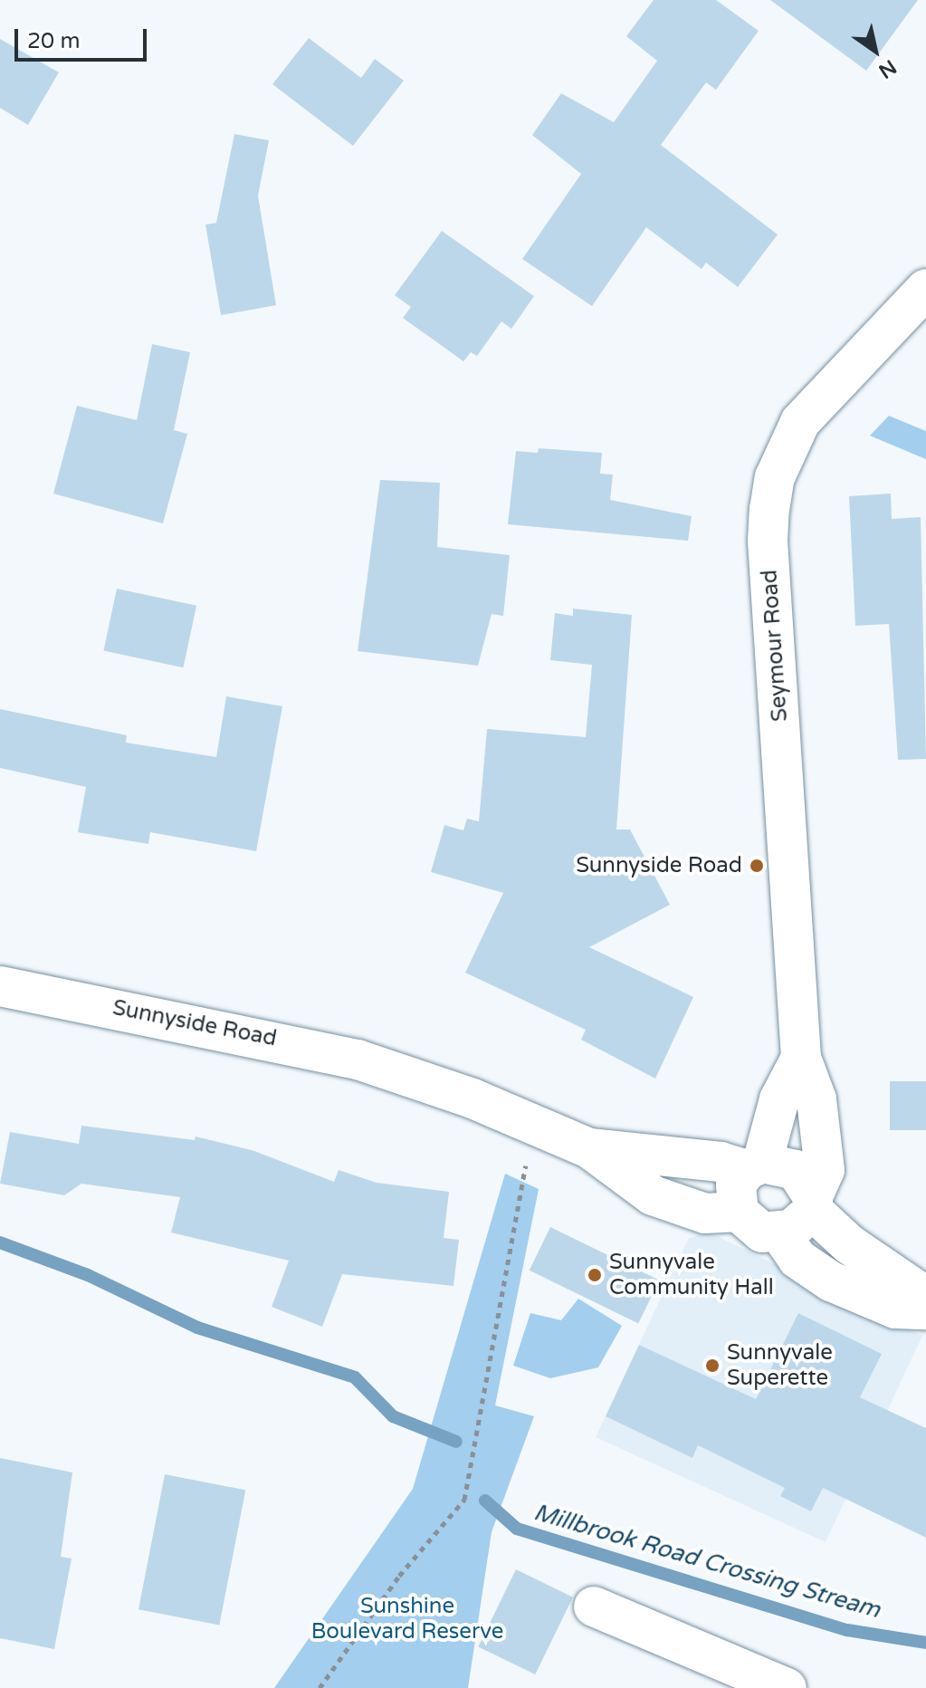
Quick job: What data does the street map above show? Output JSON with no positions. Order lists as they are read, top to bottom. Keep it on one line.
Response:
{"streets":{"main road":["Seymour Road","Sunnyside Road"]},"crossings":[["Seymour Road","Sunnyside Road"]],"water":["Millbrook Road Crossing Stream"],"parks":["Sunshine Boulevard Reserve"],"places":["Sunnyside Road","Sunnyvale Community Hall","Sunnyvale Superette"],"scale_bar":"20 m","north":"bottom right"}
